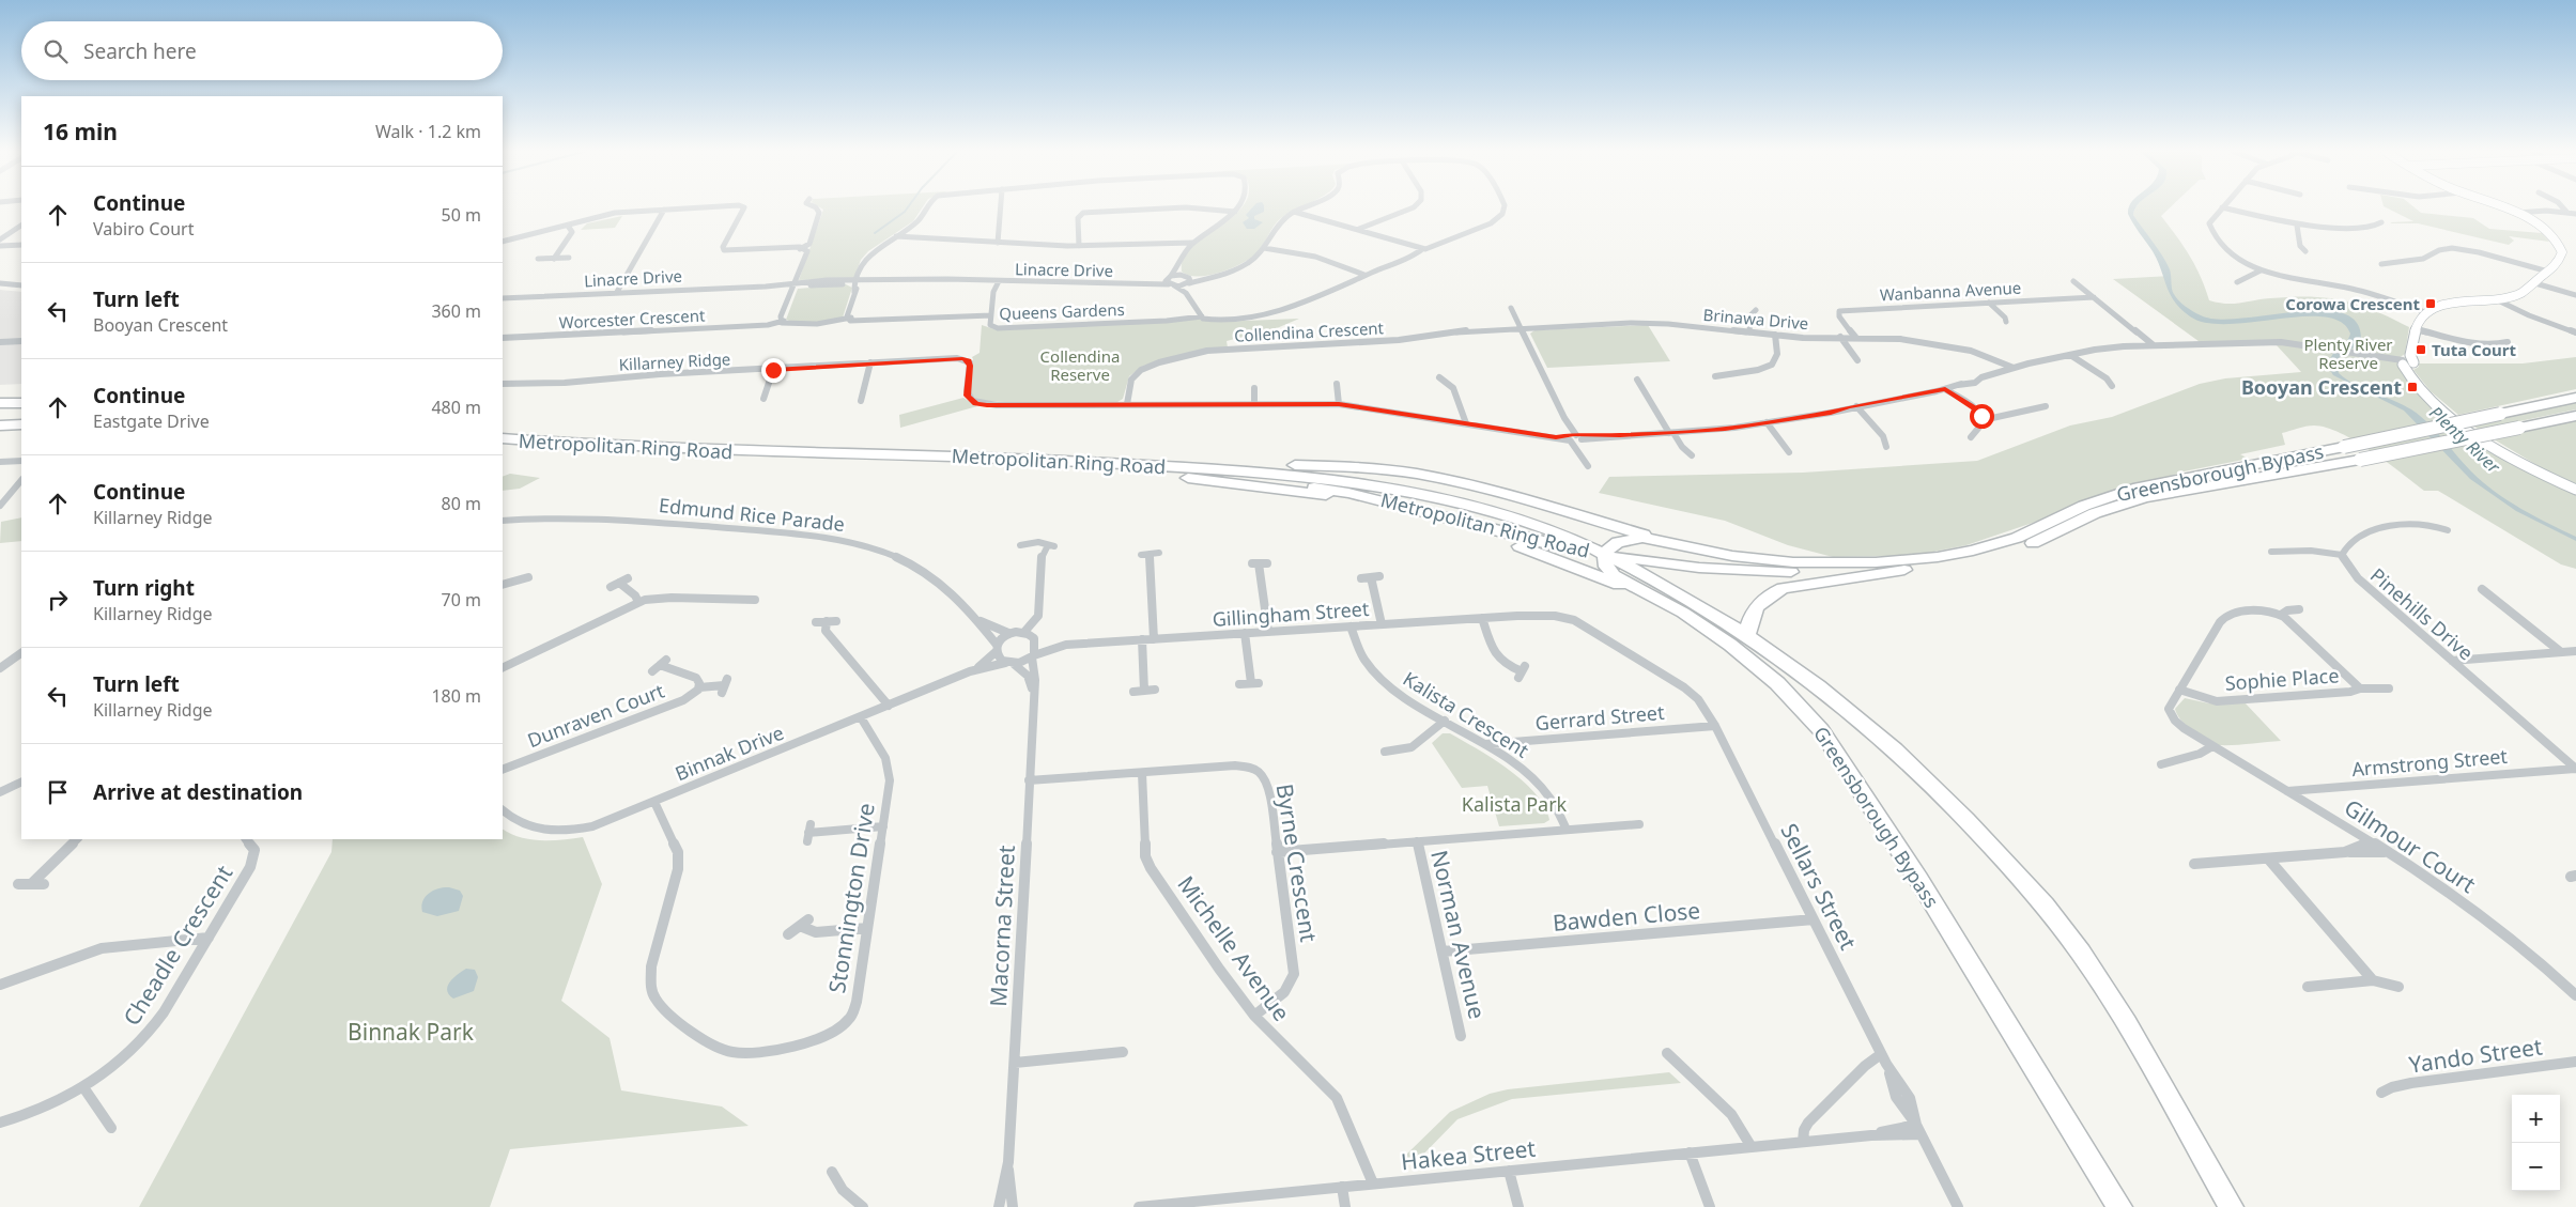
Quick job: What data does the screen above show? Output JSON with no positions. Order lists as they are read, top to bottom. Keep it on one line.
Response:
{"streets":{"highway":["Metropolitan Ring Road","Greensborough Bypass"],"street":["Linacre Drive","Wanbanna Avenue","Queens Gardens","Worcester Crescent","Brinawa Drive","Collendina Crescent","Killarney Ridge","Edmund Rice Parade","Gillingham Street","Pinehills Drive","Sophie Place","Kalista Crescent","Dunraven Court","Gerrard Street","Binnak Drive","Armstrong Street","Gilmour Court","Byrne Crescent","Sellars Street","Stonnington Drive","Bawden Close","Macorna Street","Norman Avenue","Cheadle Crescent","Michelle Avenue","Yando Street","Hakea Street"]},"crossings":[["Linacre Drive","Queens Gardens"],["Queens Gardens","Worcester Crescent"],["Brinawa Drive","Collendina Crescent"],["Collendina Crescent","Killarney Ridge"],["Metropolitan Ring Road","Greensborough Bypass"],["Edmund Rice Parade","Gillingham Street"],["Edmund Rice Parade","Binnak Drive"],["Edmund Rice Parade","Macorna Street"],["Gillingham Street","Kalista Crescent"],["Gillingham Street","Binnak Drive"],["Gillingham Street","Sellars Street"],["Gillingham Street","Macorna Street"],["Pinehills Drive","Armstrong Street"],["Sophie Place","Gilmour Court"],["Kalista Crescent","Gerrard Street"],["Gerrard Street","Sellars Street"],["Binnak Drive","Stonnington Drive"],["Binnak Drive","Macorna Street"],["Armstrong Street","Gilmour Court"],["Byrne Crescent","Macorna Street"],["Byrne Crescent","Michelle Avenue"],["Sellars Street","Bawden Close"],["Sellars Street","Hakea Street"],["Bawden Close","Norman Avenue"],["Michelle Avenue","Hakea Street"]],"water":["Plenty River"],"parks":["Plenty River Reserve","Collendina Reserve","Kalista Park","Binnak Park"],"places":{"transit":["Corowa Crescent","Tuta Court","Booyan Crescent"]},"page":{"search":"Search here","heading":["16 min","Walk · 1.2 km"],"list":[["Continue","Vabiro Court","50 m"],["Turn left","Booyan Crescent","360 m"],["Continue","Eastgate Drive","480 m"],["Continue","Killarney Ridge","80 m"],["Turn right","Killarney Ridge","70 m"],["Turn left","Killarney Ridge","180 m"],"Arrive at destination"],"map_buttons":["+","−"]}}
